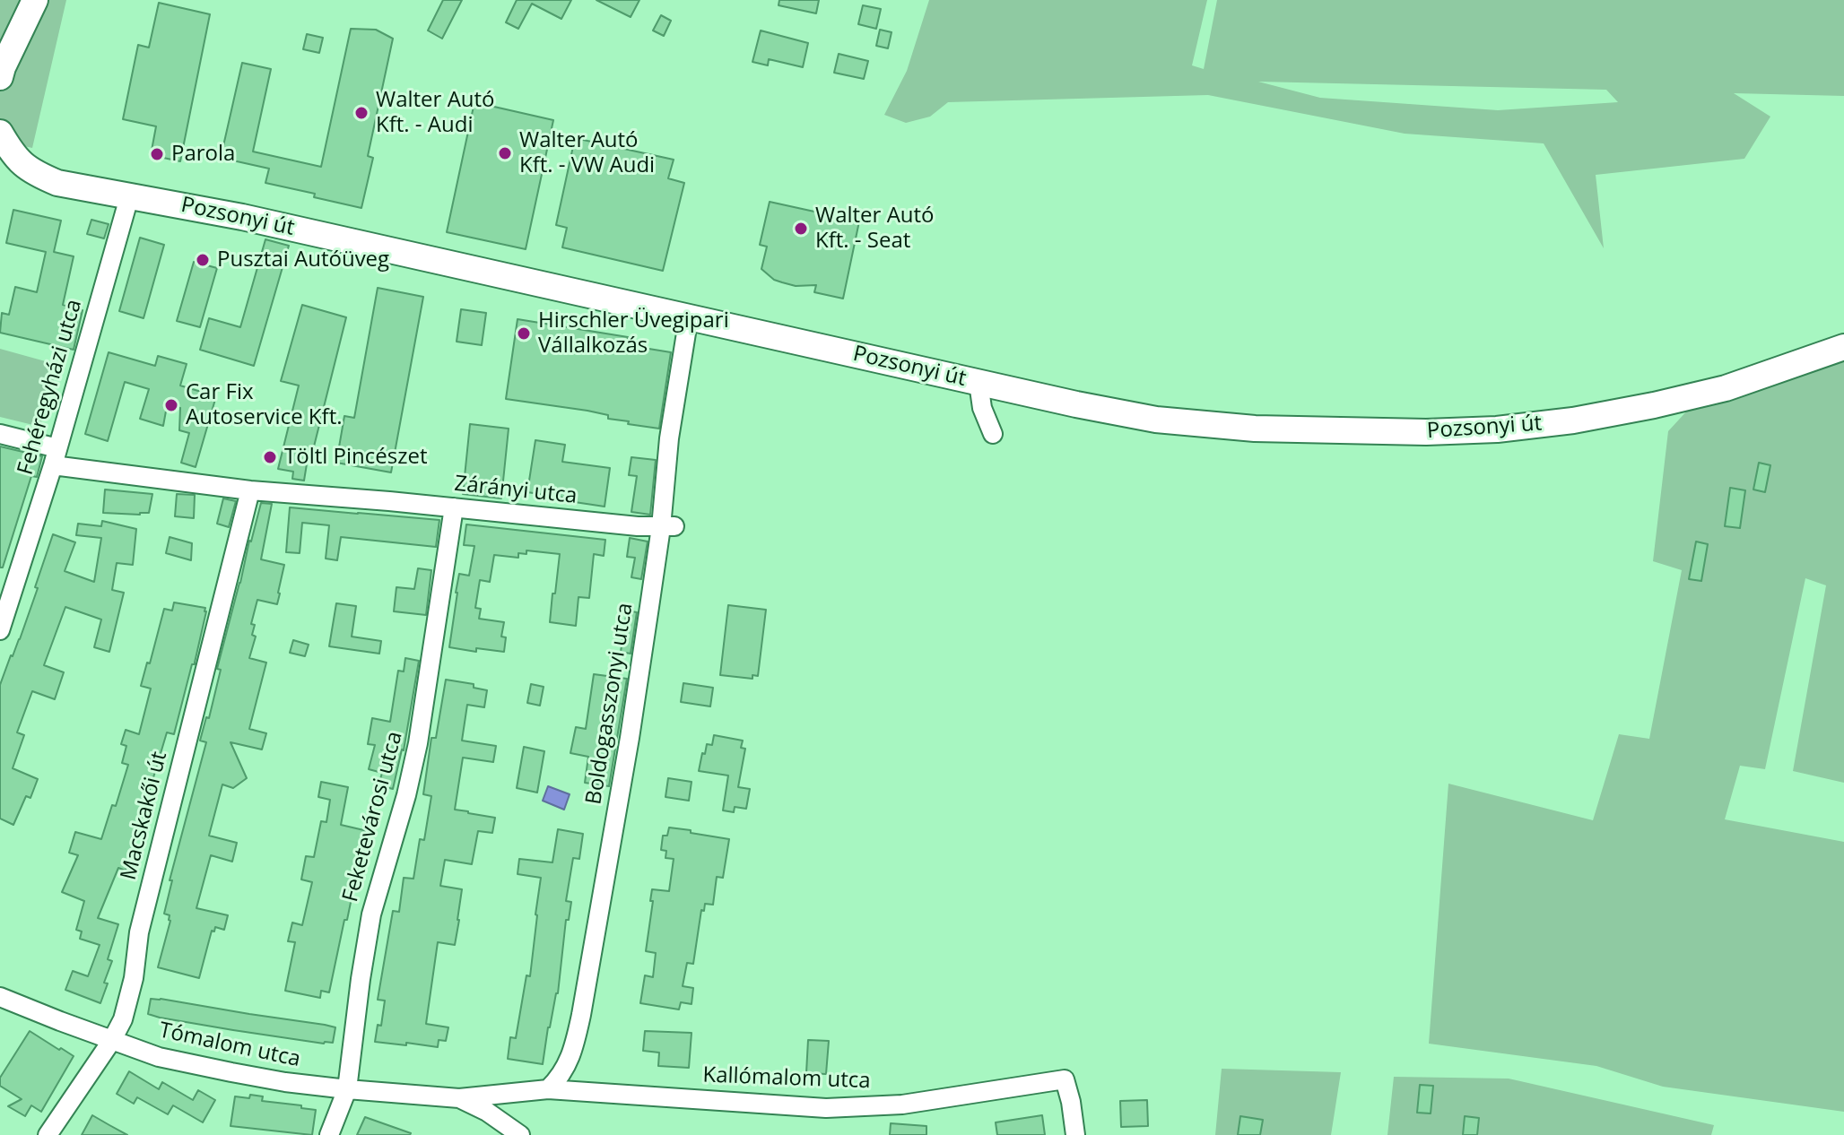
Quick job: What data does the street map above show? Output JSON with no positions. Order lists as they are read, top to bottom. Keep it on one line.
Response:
{"streets":{"main road":["Pozsonyi út"],"street":["Fehéregyházi utca","Zárányi utca","Boldogasszonyi utca","Macskakői út","Feketevárosi utca","Tómalom utca","Kallómalom utca"]},"crossings":[["Pozsonyi út","Fehéregyházi utca"],["Pozsonyi út","Boldogasszonyi utca"],["Fehéregyházi utca","Zárányi utca"],["Zárányi utca","Boldogasszonyi utca"],["Zárányi utca","Macskakői út"],["Zárányi utca","Feketevárosi utca"],["Boldogasszonyi utca","Tómalom utca"],["Boldogasszonyi utca","Kallómalom utca"],["Macskakői út","Tómalom utca"],["Feketevárosi utca","Tómalom utca"],["Tómalom utca","Kallómalom utca"]],"places":["Walter Autó Kft. - Audi","Walter Autó Kft. - VW Audi","Parola","Walter Autó Kft. - Seat","Pusztai Autóüveg","Hirschler Üvegipari Vállalkozás","Car Fix Autoservice Kft.","Töltl Pincészet"]}
